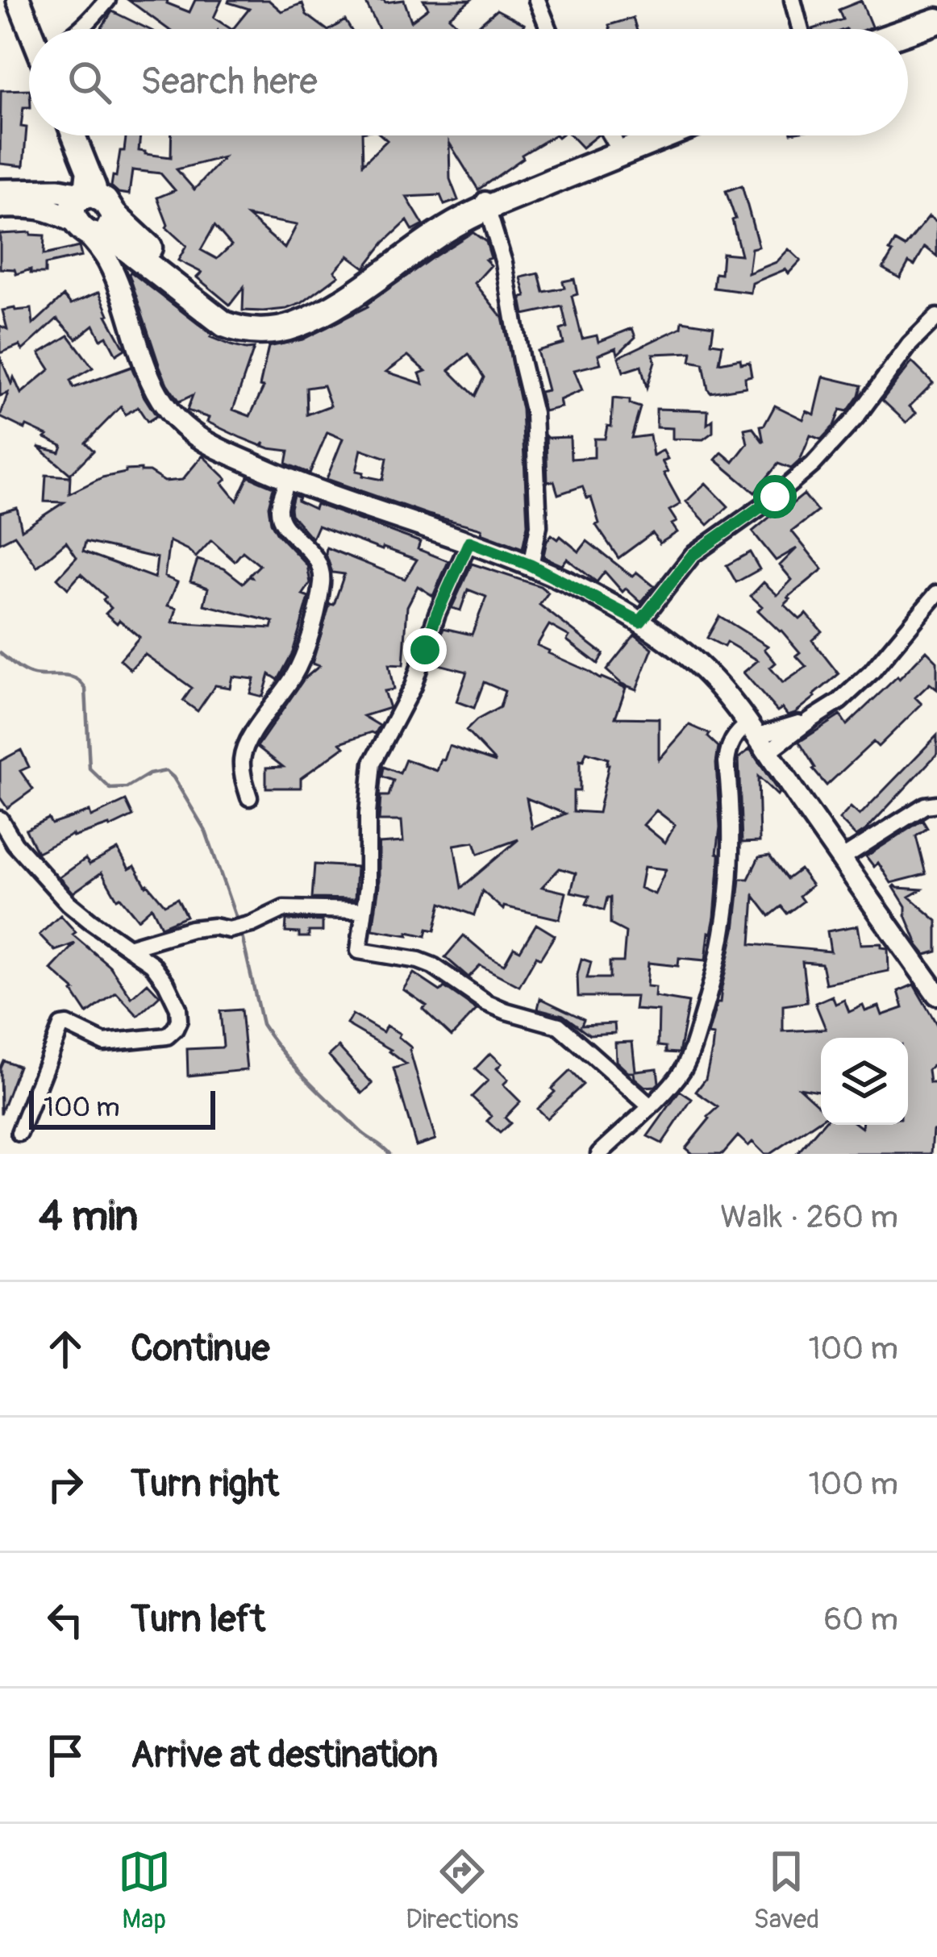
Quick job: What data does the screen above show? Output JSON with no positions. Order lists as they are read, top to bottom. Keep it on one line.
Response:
{"scale_bar":"100 m","page":{"search":"Search here","scale":"100 m","heading":["4 min","Walk · 260 m"],"list":[["Continue","100 m"],["Turn right","100 m"],["Turn left","60 m"],"Arrive at destination"],"nav":["Map","Directions","Saved"]}}
